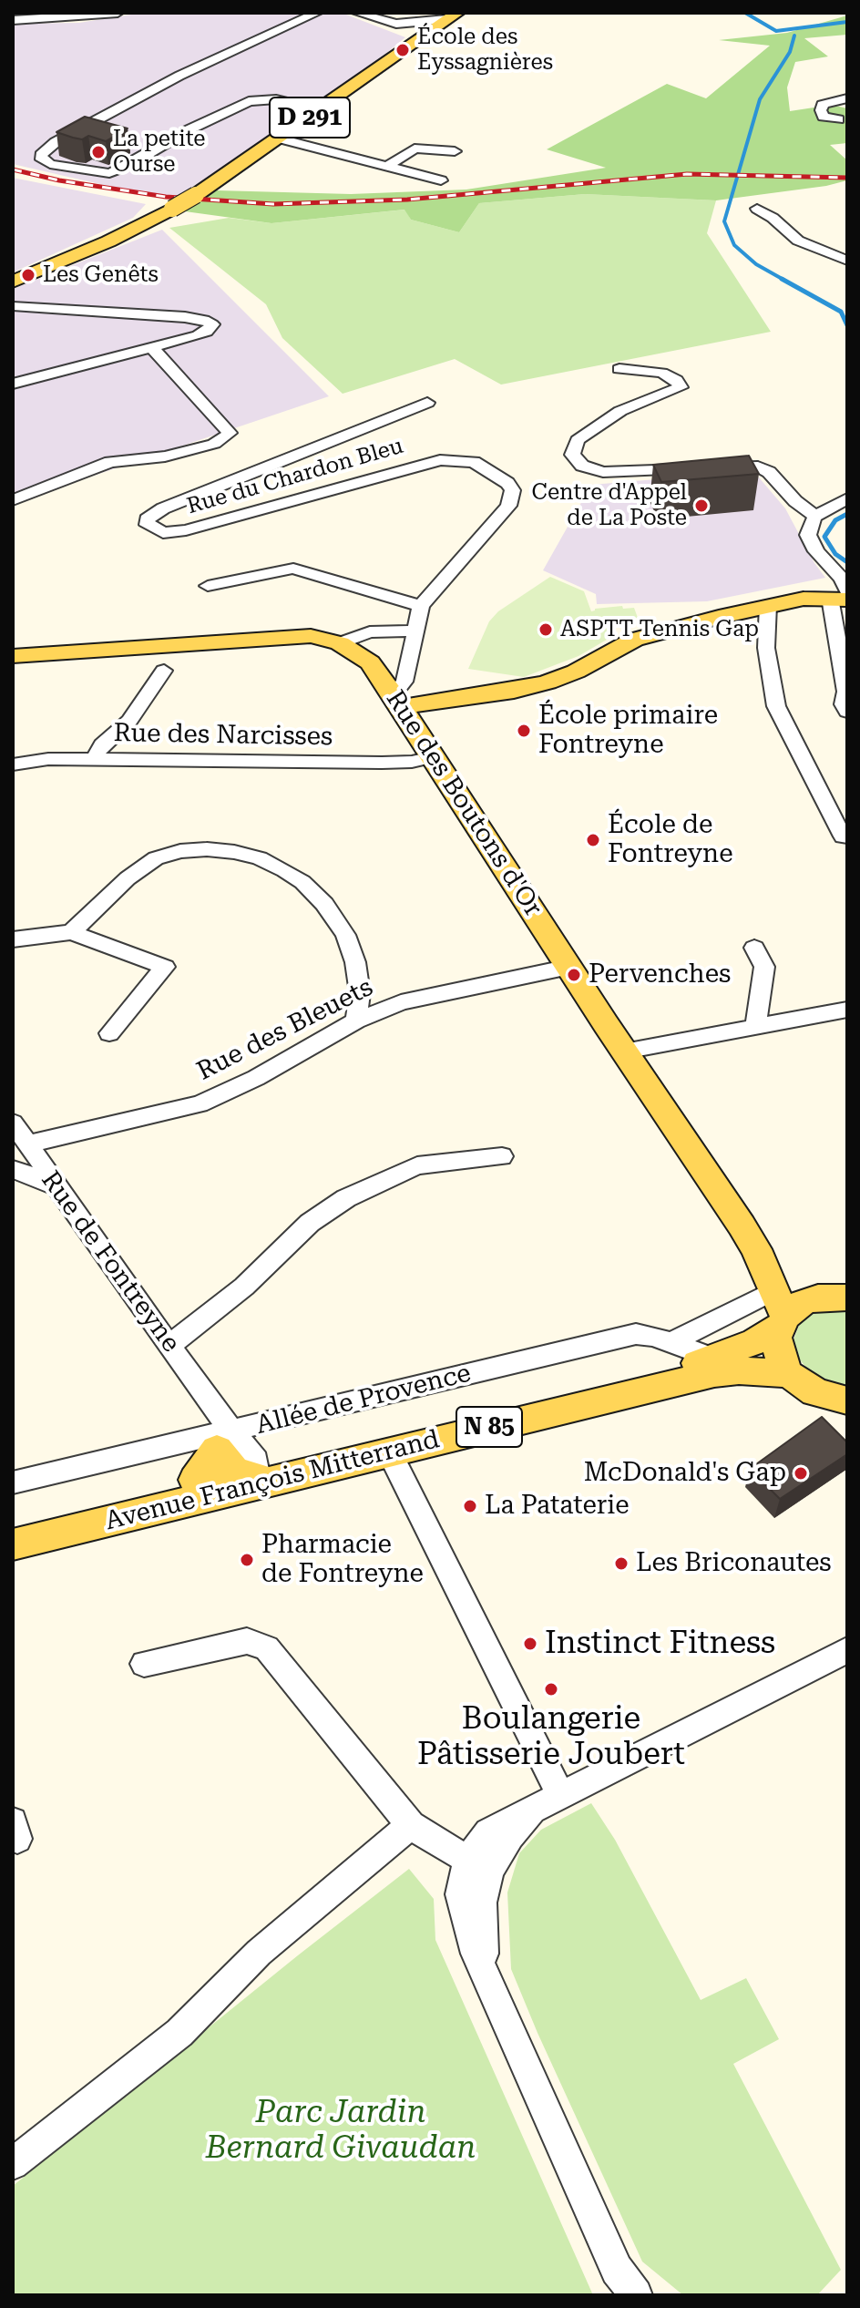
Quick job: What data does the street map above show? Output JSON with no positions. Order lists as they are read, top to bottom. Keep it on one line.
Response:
{"streets":{"main road":["D 291","Rue des Boutons d'Or","N 85","Avenue François Mitterrand"],"street":["Rue du Chardon Bleu","Rue des Narcisses","Rue des Bleuets","Rue de Fontreyne","Allée de Provence"]},"crossings":[["Rue du Chardon Bleu","Rue des Boutons d'Or"],["Rue des Narcisses","Rue des Boutons d'Or"],["Rue des Boutons d'Or","Rue des Bleuets"],["Rue des Boutons d'Or","Avenue François Mitterrand"],["Rue des Bleuets","Rue de Fontreyne"],["Rue de Fontreyne","Allée de Provence"],["Rue de Fontreyne","Avenue François Mitterrand"],["Allée de Provence","Avenue François Mitterrand"]],"parks":["Parc Jardin Bernard Givaudan"],"places":["École des Eyssagnières","La petite Ourse","Les Genêts","Centre d'Appel de La Poste","ASPTT Tennis Gap","École primaire Fontreyne","École de Fontreyne","Pervenches","McDonald's Gap","La Pataterie","Pharmacie de Fontreyne","Les Briconautes","Instinct Fitness","Boulangerie Pâtisserie Joubert"]}
